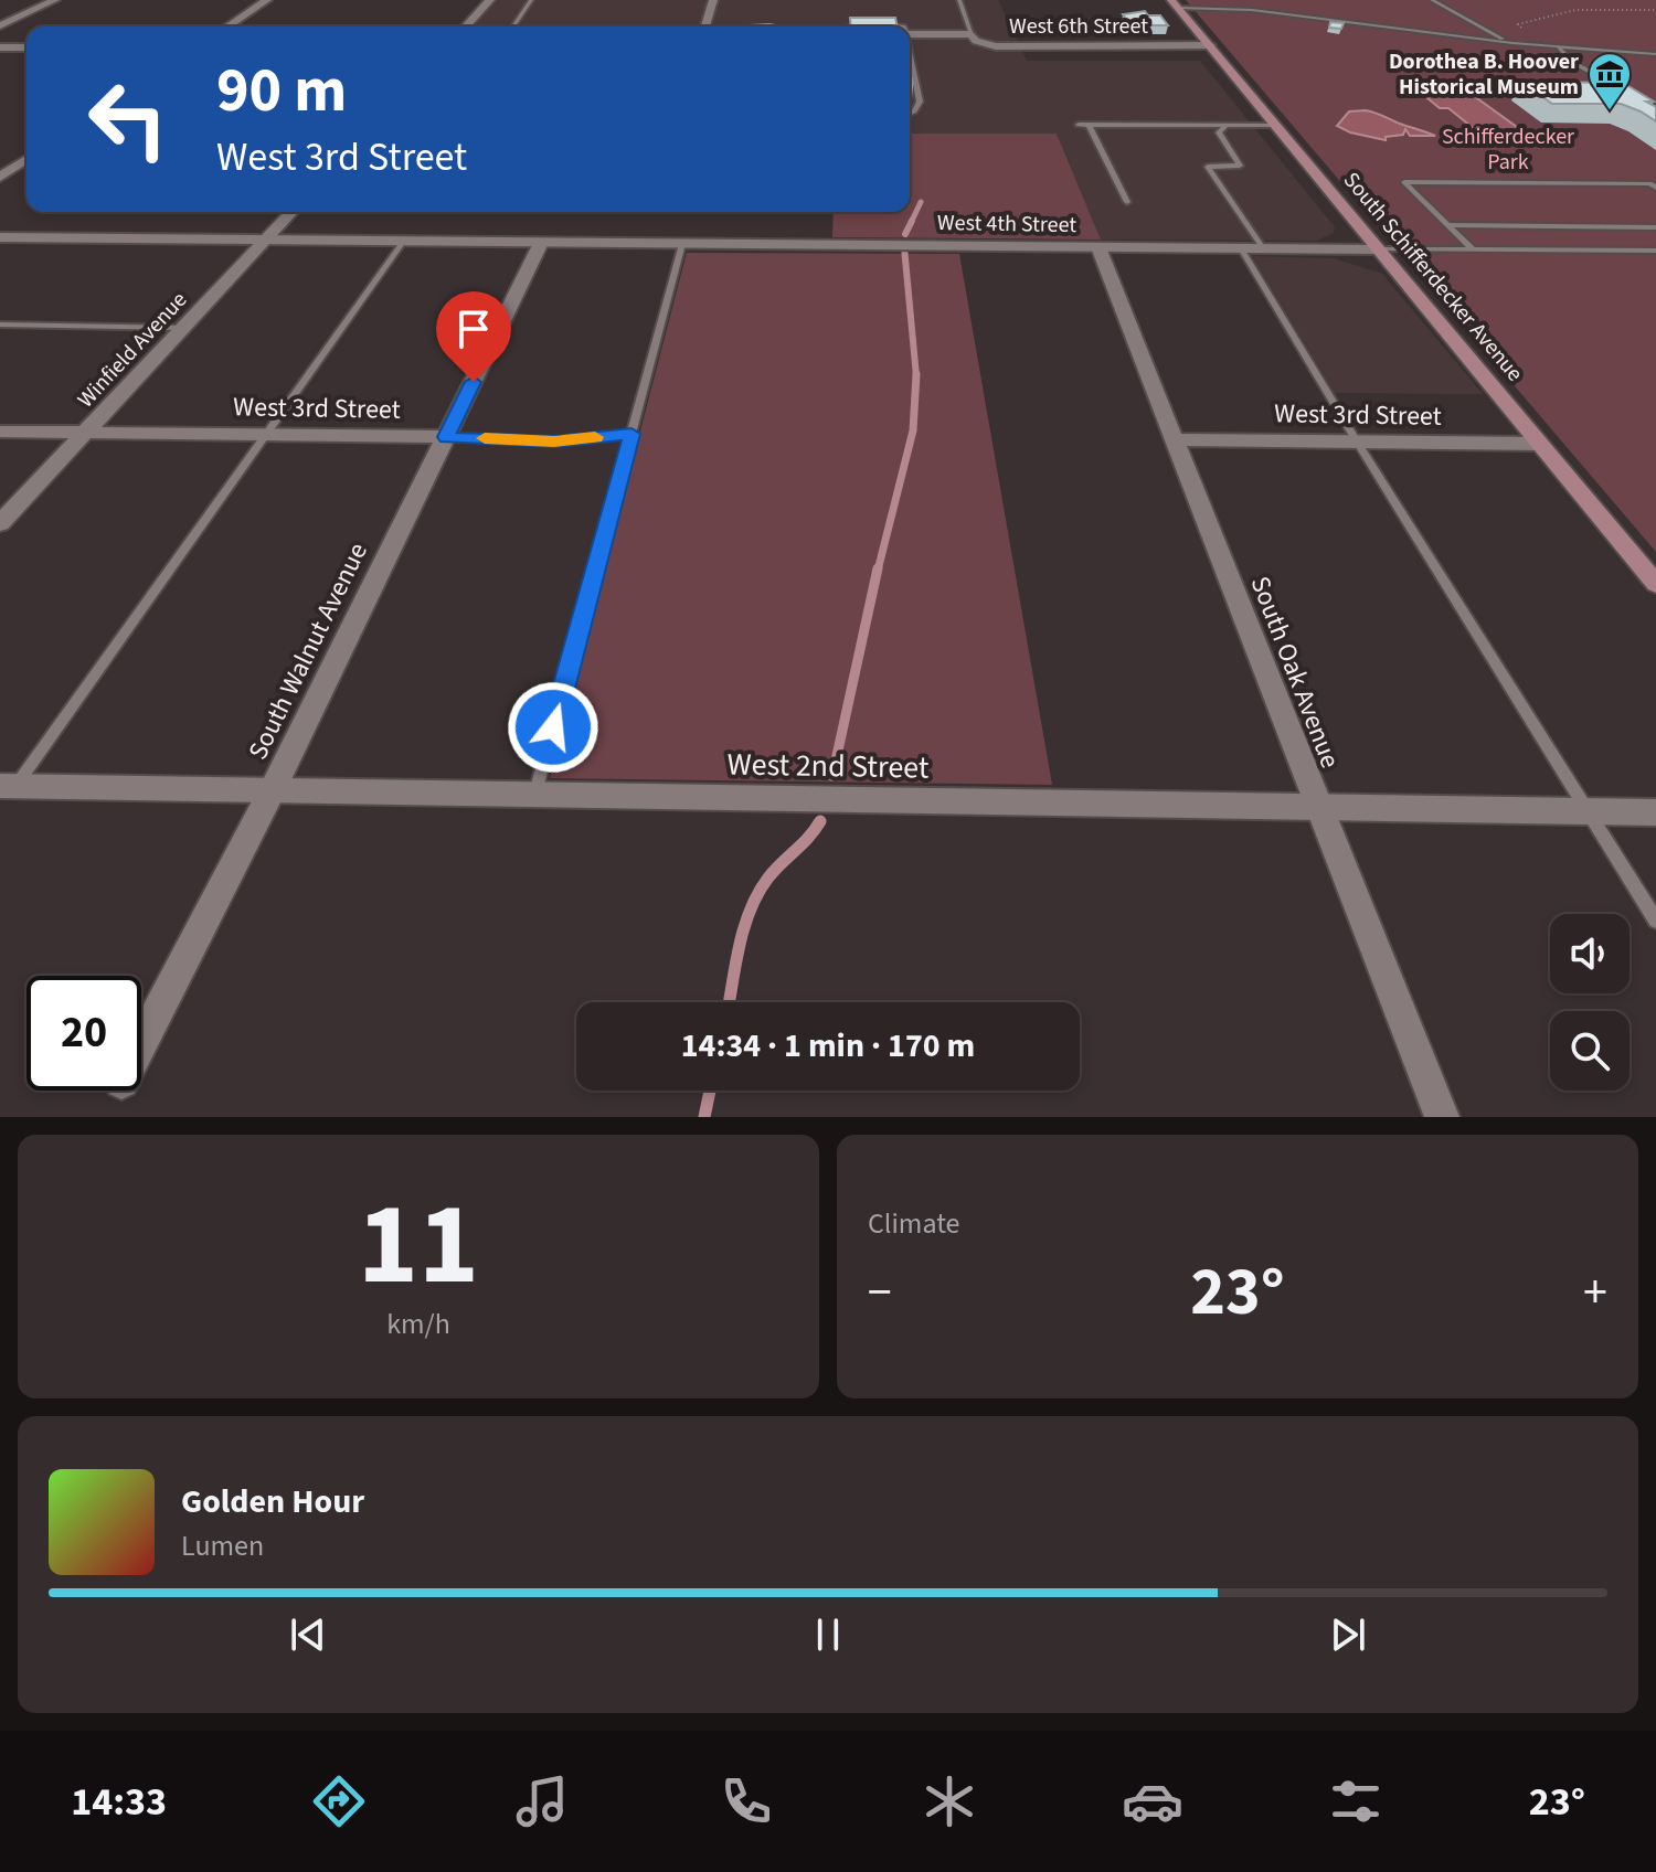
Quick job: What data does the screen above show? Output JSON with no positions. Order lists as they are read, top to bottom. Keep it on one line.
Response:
{"streets":{"main road":["South Schifferdecker Avenue"],"street":["West 6th Street","West 4th Street","Winfield Avenue","West 3rd Street","South Walnut Avenue","South Oak Avenue","West 2nd Street"]},"crossings":[["West 6th Street","South Schifferdecker Avenue"],["West 4th Street","South Schifferdecker Avenue"],["West 4th Street","Winfield Avenue"],["West 4th Street","South Walnut Avenue"],["West 4th Street","South Oak Avenue"],["South Schifferdecker Avenue","West 3rd Street"],["Winfield Avenue","West 3rd Street"],["West 3rd Street","South Walnut Avenue"],["West 3rd Street","South Oak Avenue"],["South Walnut Avenue","West 2nd Street"],["South Oak Avenue","West 2nd Street"]],"parks":["Schifferdecker Park"],"places":{"museum":["Dorothea B. Hoover Historical Museum"]},"page":{"turn":["90 m","West 3rd Street"],"limit":"20","trip":"14:34 · 1 min · 170 m","tile":[["11","km/h"],"Climate"],"heat":["−","23°","+"],"song":["Golden Hour","Lumen"],"tabs":["14:33","23°"]}}
